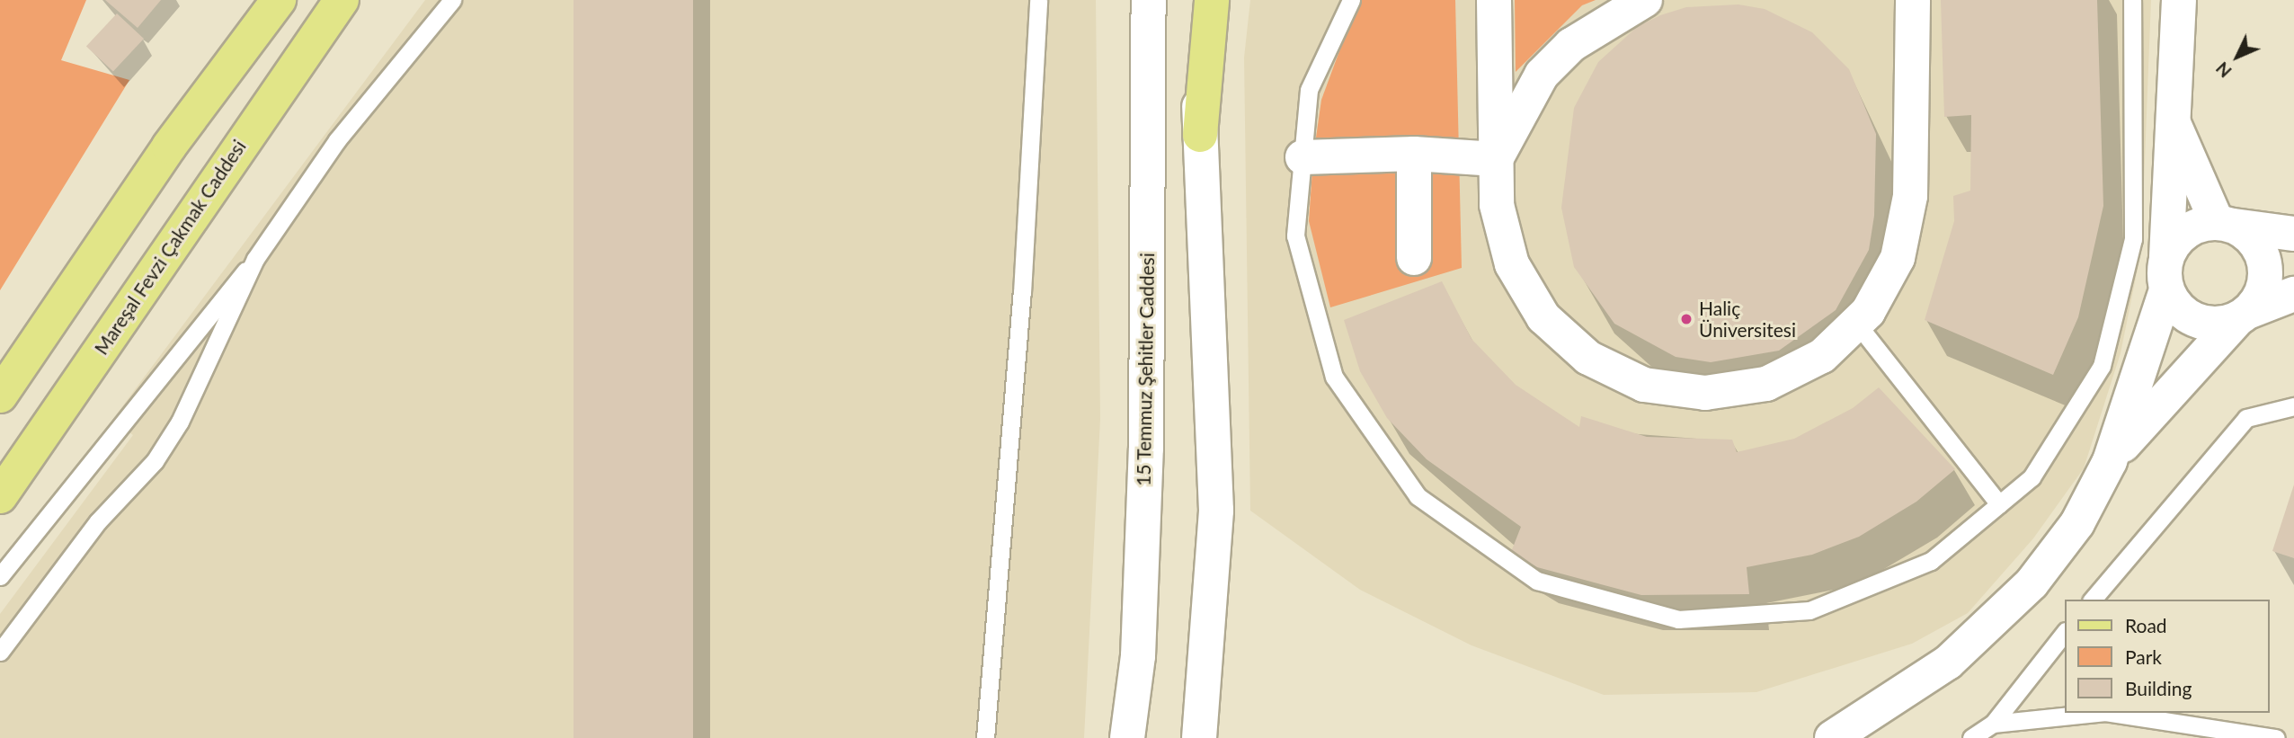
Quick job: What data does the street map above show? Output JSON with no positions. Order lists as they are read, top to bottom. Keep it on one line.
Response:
{"streets":{"main road":["Mareşal Fevzi Çakmak Caddesi"],"street":["15 Temmuz Şehitler Caddesi"]},"places":["Haliç Üniversitesi"],"legend":["Road","Park","Building"],"north":"bottom left"}
